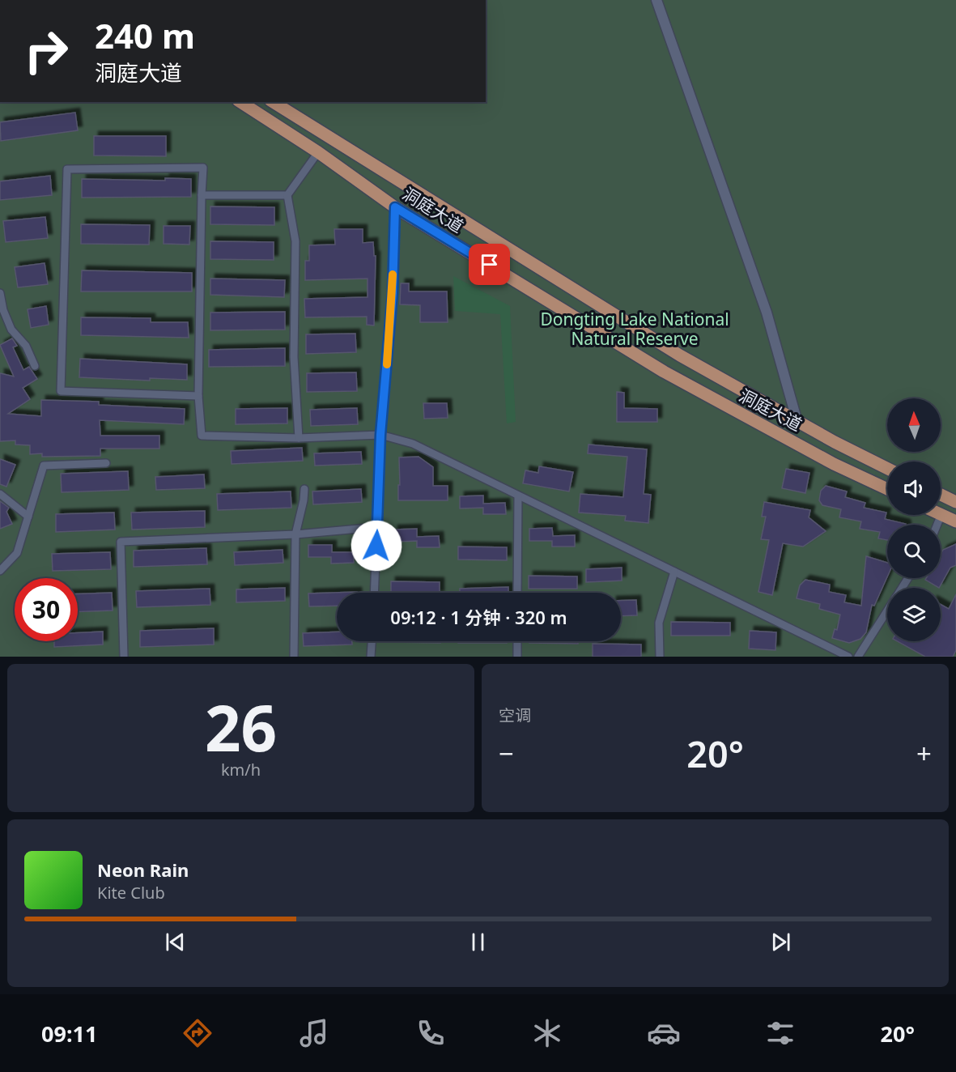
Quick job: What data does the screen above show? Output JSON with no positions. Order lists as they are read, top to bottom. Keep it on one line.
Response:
{"streets":{"main road":["洞庭大道"]},"parks":["Dongting Lake National Natural Reserve"],"north":"top","page":{"turn":["240 m","洞庭大道"],"limit":"30","trip":"09:12 · 1 分钟 · 320 m","tile":[["26","km/h"],"空调"],"heat":["−","20°","+"],"song":["Neon Rain","Kite Club"],"tabs":["09:11","20°"]}}
